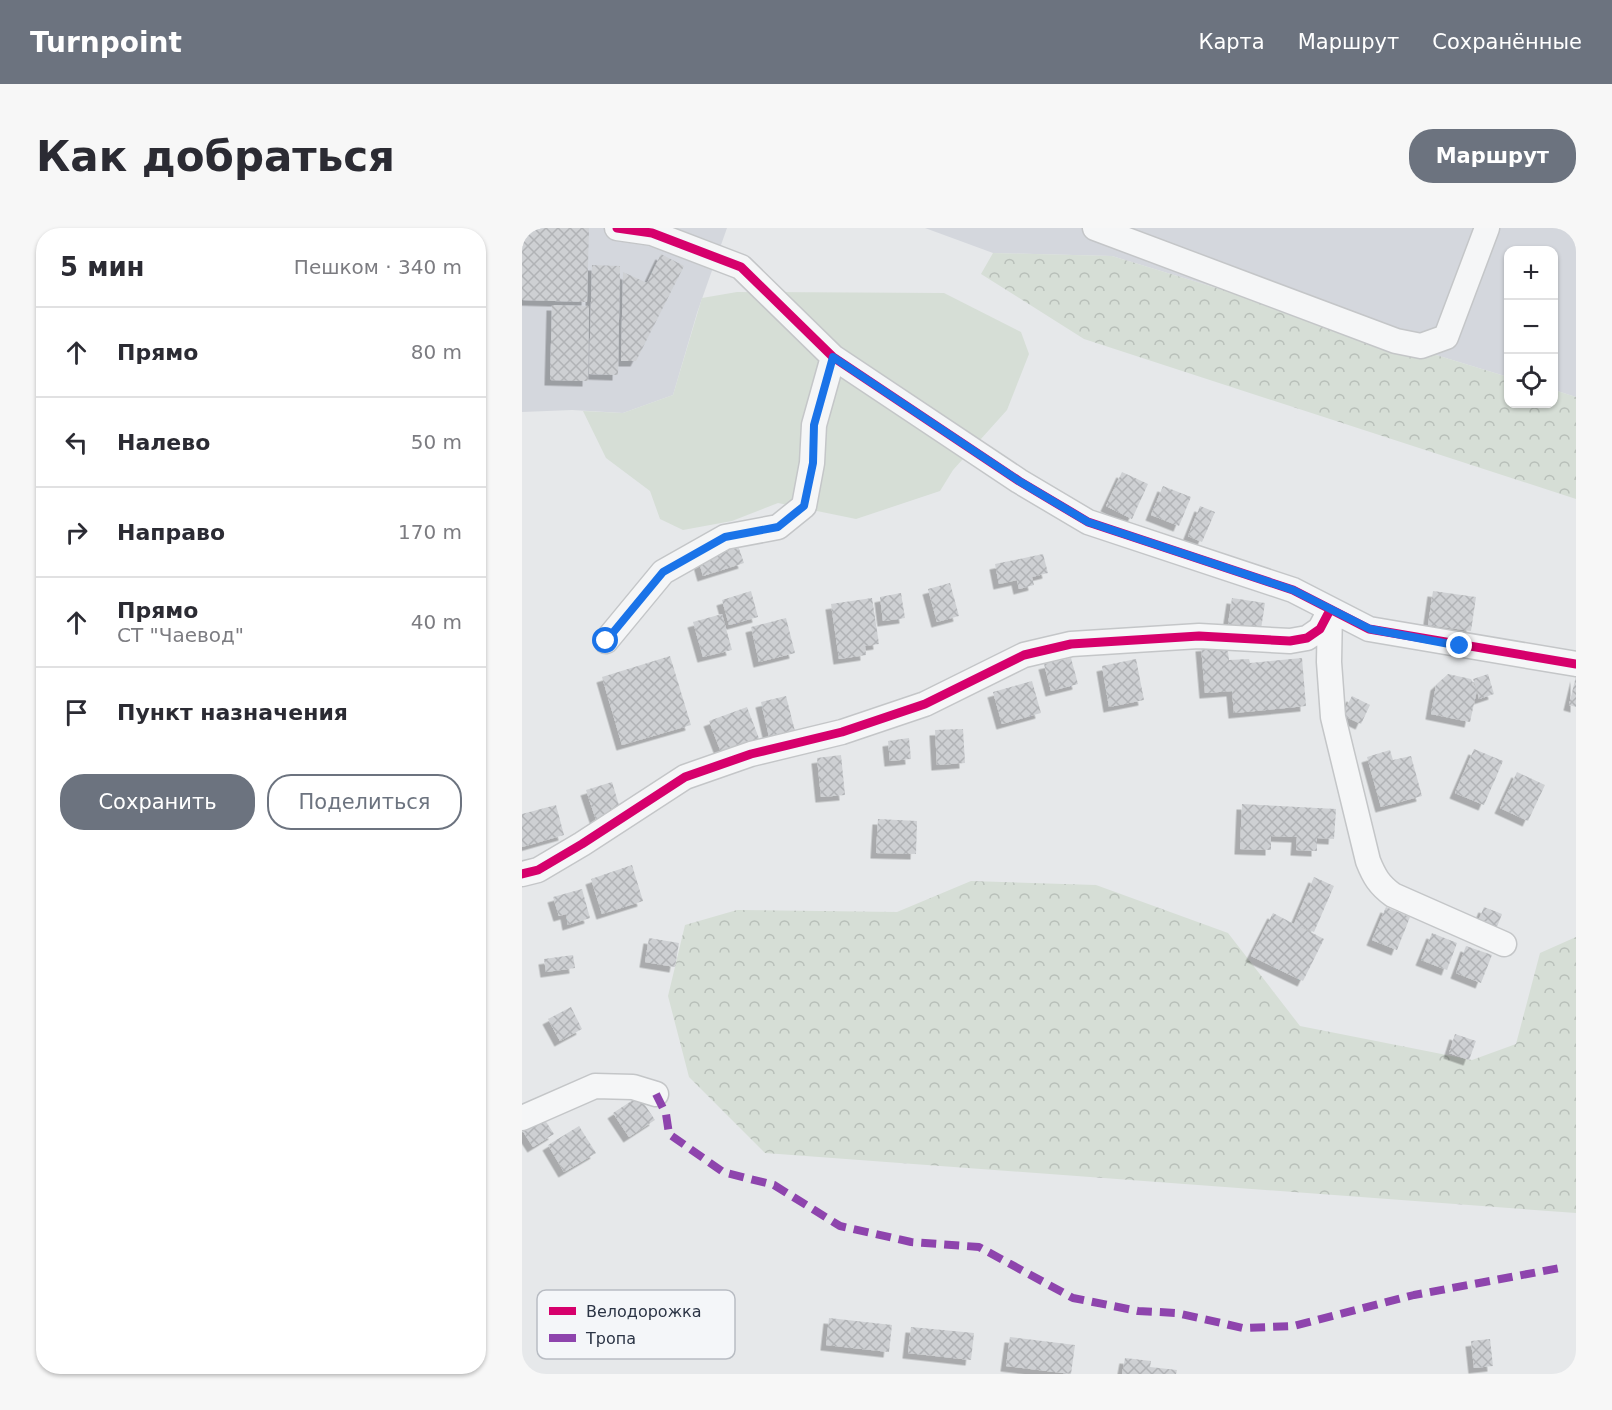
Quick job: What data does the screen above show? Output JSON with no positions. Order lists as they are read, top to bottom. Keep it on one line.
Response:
{"legend":["Велодорожка","Тропа"],"page":{"header":"Turnpoint","nav":["Карта","Маршрут","Сохранённые"],"buttons":["Маршрут",["Сохранить","Поделиться"]],"title":"Как добраться","heading":["5 мин","Пешком · 340 m"],"map_buttons":["+","−"],"list":[["Прямо","80 m"],["Налево","50 m"],["Направо","170 m"],["Прямо","СТ \"Чаевод\"","40 m"],"Пункт назначения"]}}
